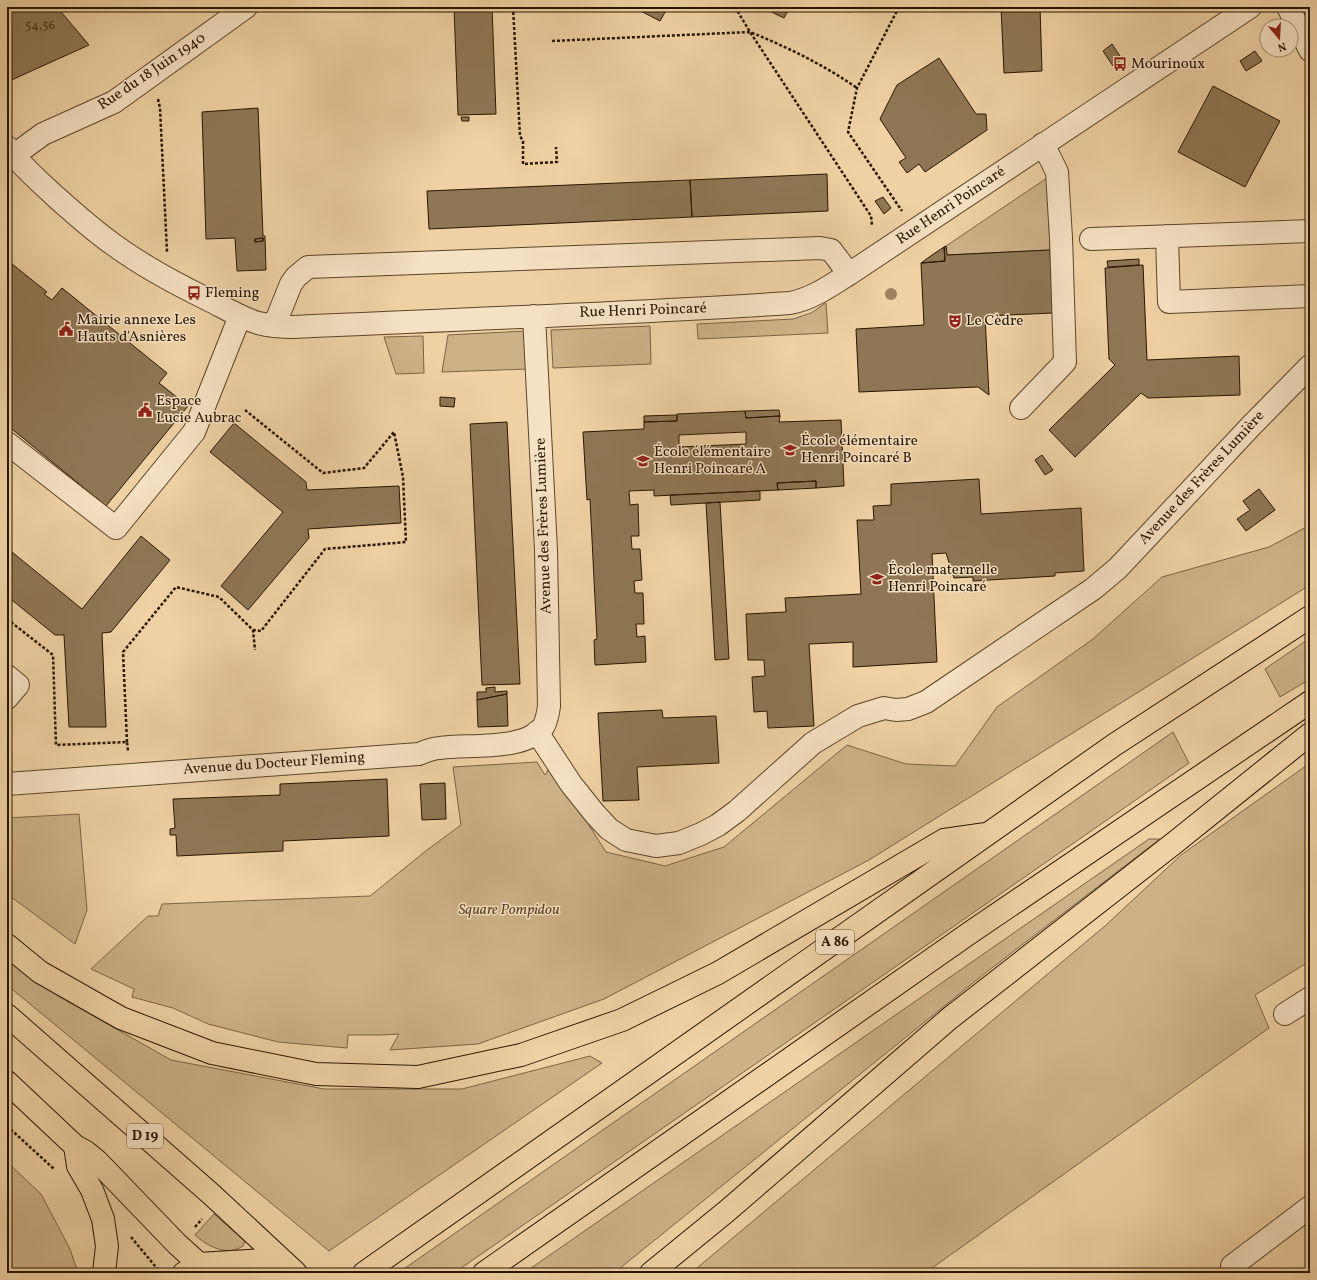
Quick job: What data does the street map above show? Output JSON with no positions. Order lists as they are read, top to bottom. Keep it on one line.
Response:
{"streets":{"main road":["A 86","D 19"],"street":["Rue du 18 Juin 1940","Rue Henri Poincaré","Avenue des Frères Lumière","Avenue du Docteur Fleming"]},"crossings":[["Rue du 18 Juin 1940","Rue Henri Poincaré"],["Rue Henri Poincaré","Avenue des Frères Lumière"],["Avenue des Frères Lumière","Avenue du Docteur Fleming"]],"parks":["Square Pompidou"],"places":{"bus stop":["Mourinoux","Fleming"],"theatre":["Le Cèdre"],"public building":["Mairie annexe Les Hauts d'Asnières","Espace Lucie Aubrac"],"school or university":["École élémentaire Henri Poincaré B","École élémentaire Henri Poincaré A","École maternelle Henri Poincaré"]},"house_numbers":["54,56"],"north":"bottom"}
